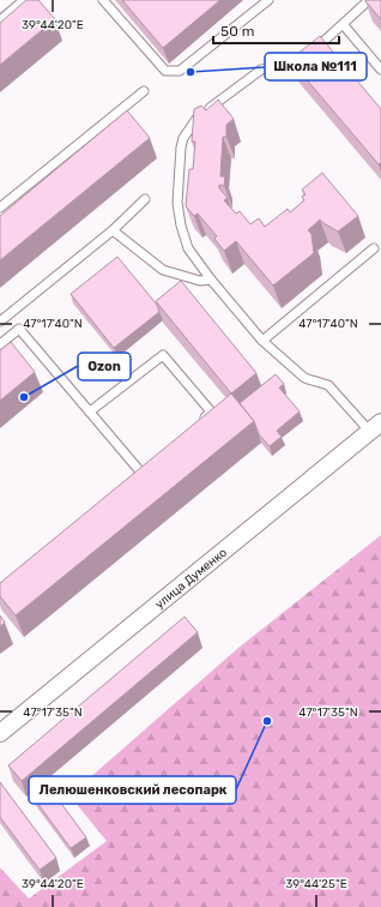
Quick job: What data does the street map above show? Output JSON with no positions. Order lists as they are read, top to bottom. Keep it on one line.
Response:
{"streets":{"street":["улица Думенко"]},"places":["Школа №111","Ozon","Лелюшенковский лесопарк"],"scale_bar":"50 m","coordinates":["39°44'20\"E","47°17'40\"N","47°17'35\"N","39°44'25\"E"]}
